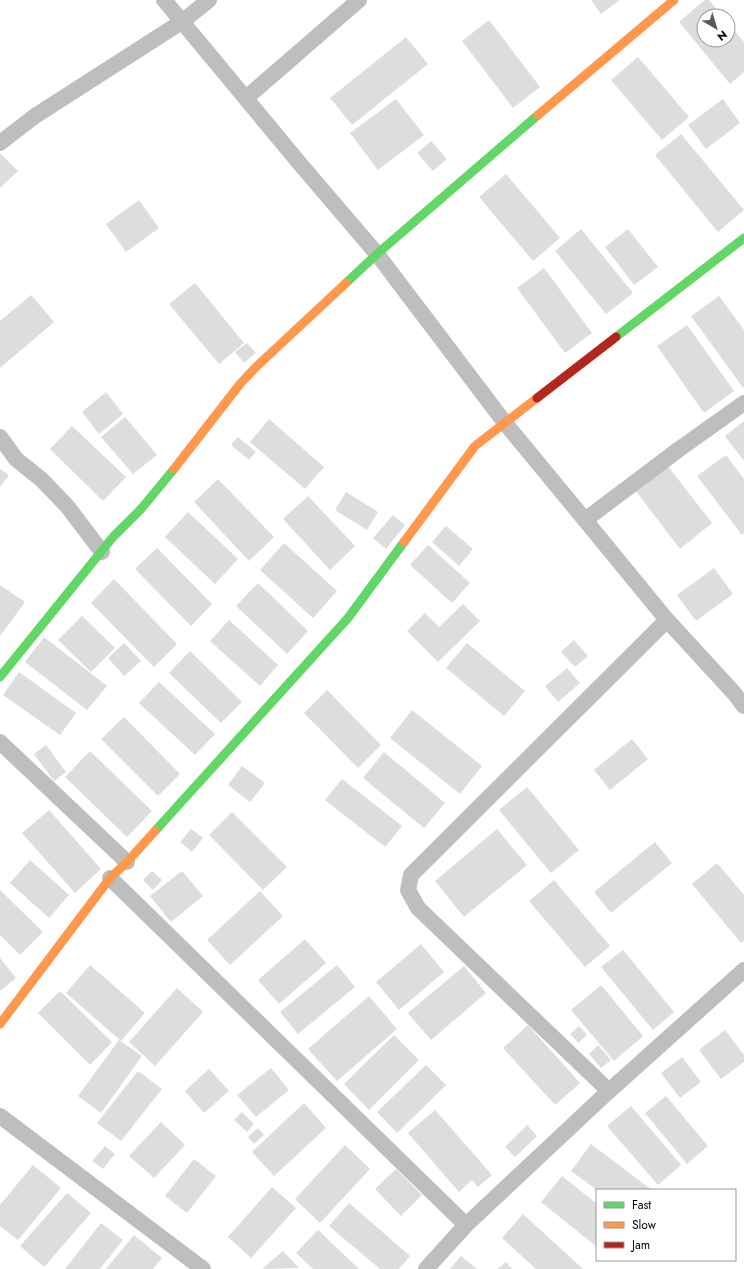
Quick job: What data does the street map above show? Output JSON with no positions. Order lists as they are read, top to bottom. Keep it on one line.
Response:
{"legend":["Fast","Slow","Jam"],"north":"bottom right"}
